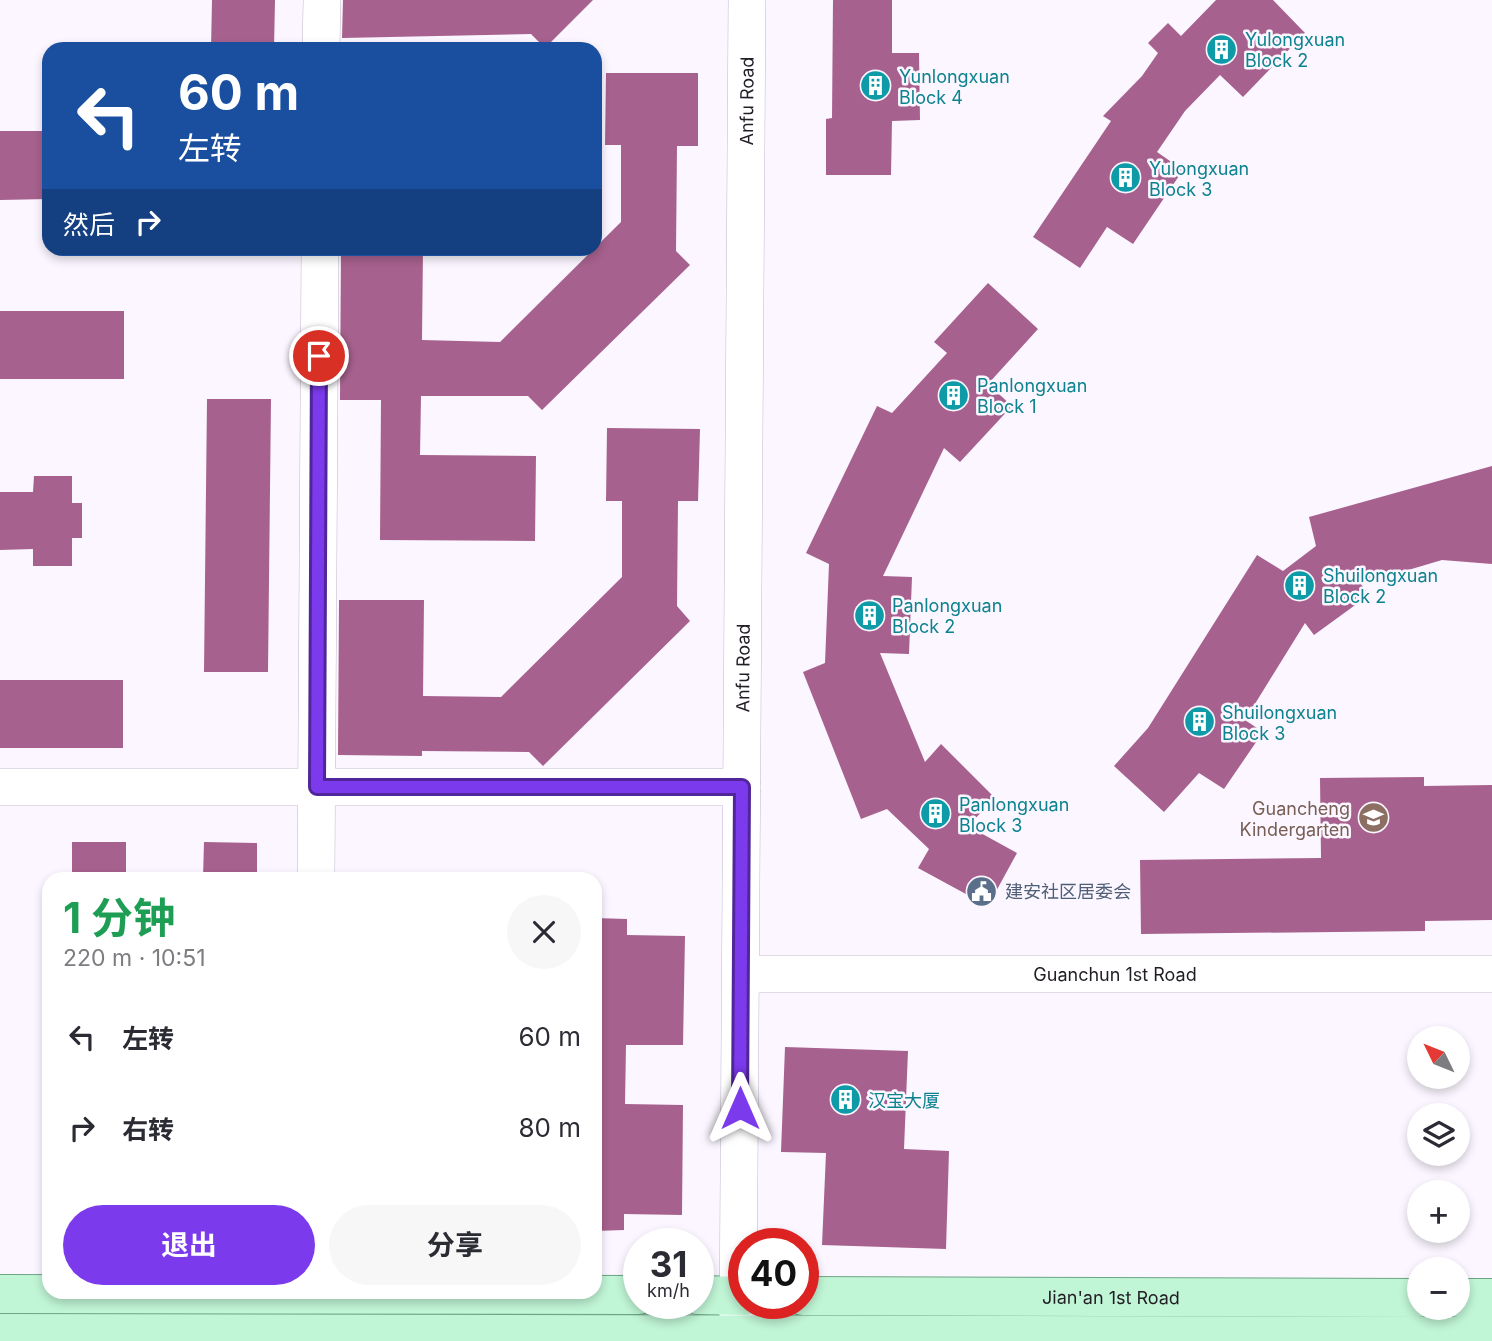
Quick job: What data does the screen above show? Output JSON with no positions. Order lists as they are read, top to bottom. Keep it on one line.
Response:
{"streets":{"main road":["Jian'an 1st Road"],"street":["Anfu Road","Guanchun 1st Road"]},"crossings":[["Anfu Road","Guanchun 1st Road"]],"places":{"building":["Yulongxuan Block 2","Yunlongxuan Block 4","Yulongxuan Block 3","Panlongxuan Block 1","Shuilongxuan Block 2","Panlongxuan Block 2","Shuilongxuan Block 3","Panlongxuan Block 3","汉宝大厦"],"school or university":["Guancheng Kindergarten"],"public building":["建安社区居委会"]},"north":"top left","page":{"turn":["60 m","左转"],"then":"然后","heading":["1 分钟","220 m · 10:51"],"list":[{"name":"左转","value":"60 m"},{"name":"右转","value":"80 m"}],"map_buttons":["+","−"],"buttons":["退出","分享"],"speed":"31 km/h","limit":"40"}}
